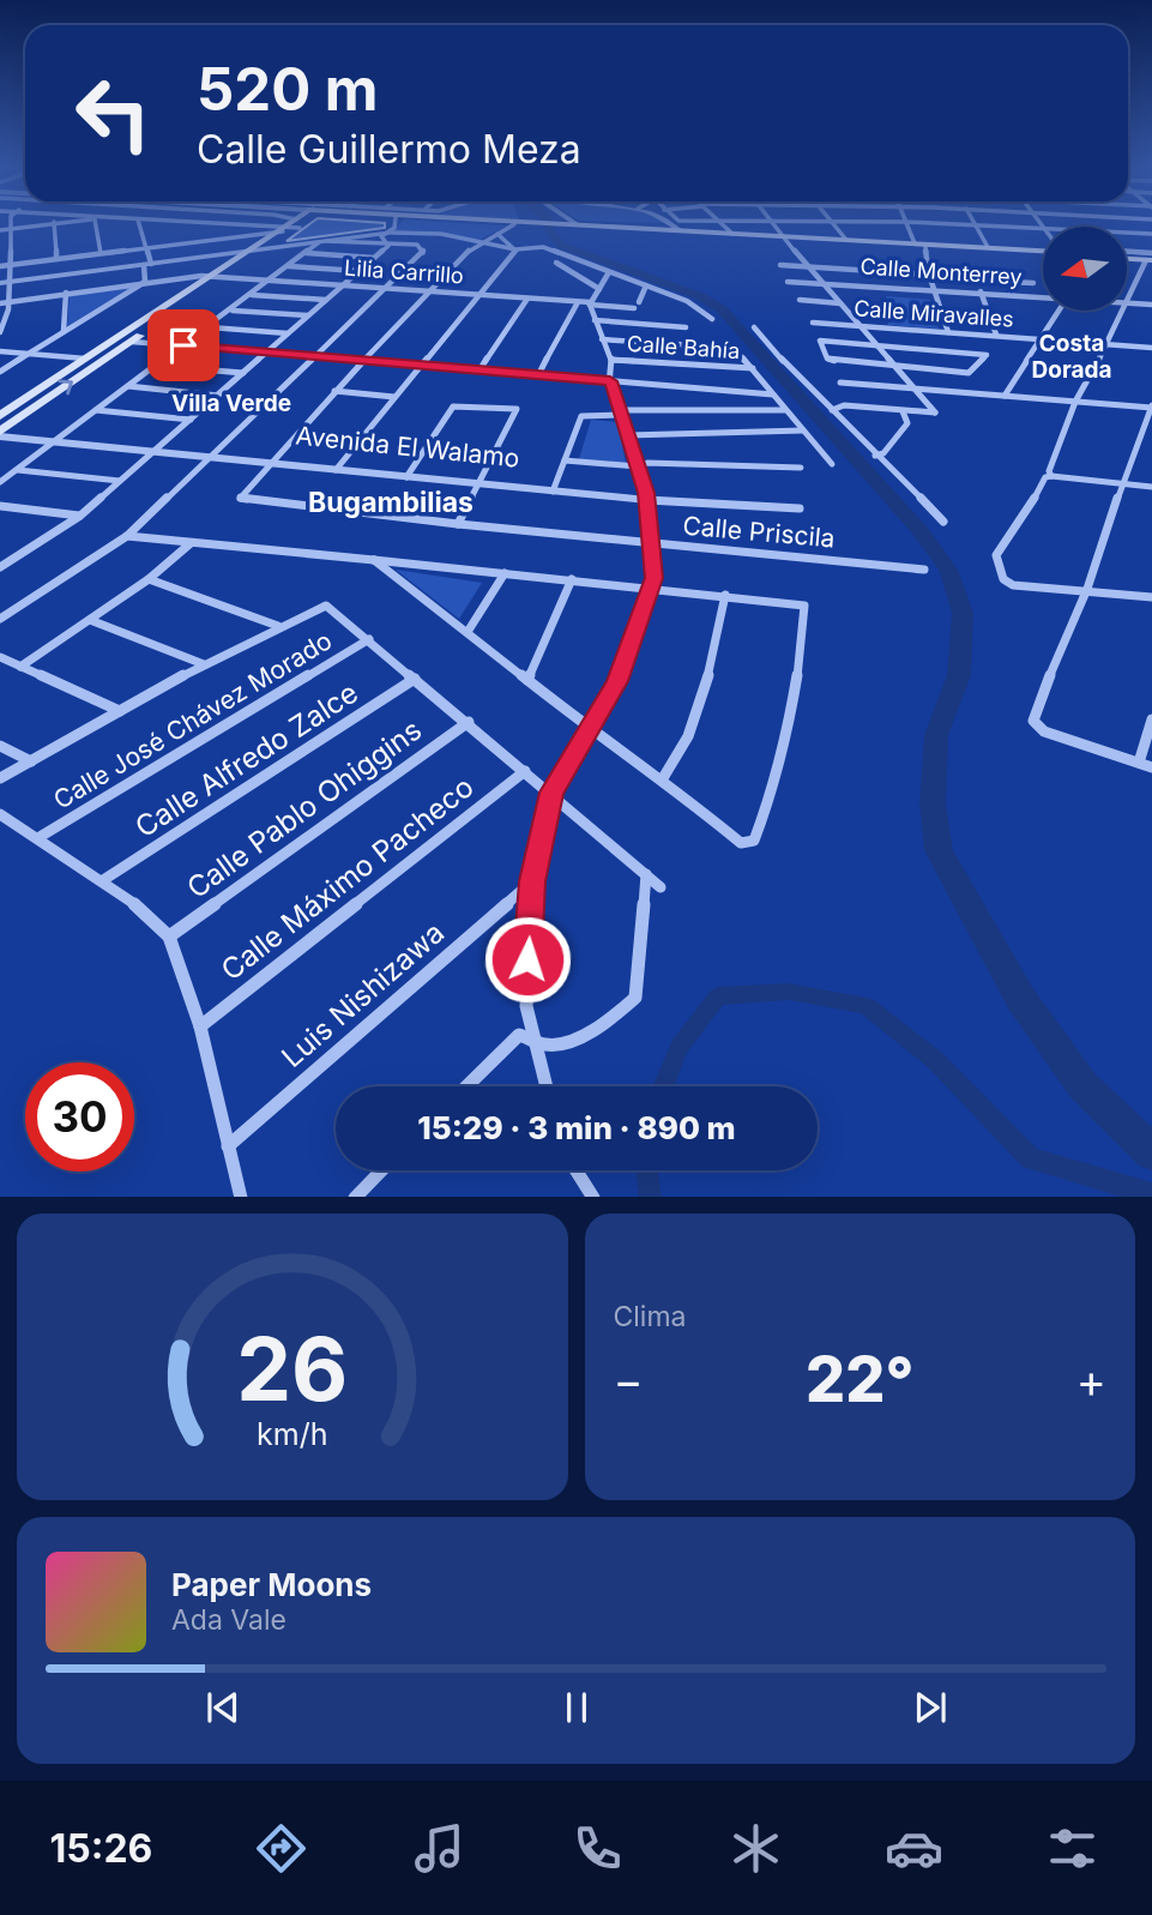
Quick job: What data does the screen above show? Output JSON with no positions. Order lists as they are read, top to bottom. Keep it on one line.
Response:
{"streets":{"street":["Lilia Carrillo","Calle Monterrey","Calle Miravalles","Calle Bahía","Avenida El Walamo","Calle Priscila","Calle José Chávez Morado","Calle Alfredo Zalce","Calle Pablo Ohiggins","Calle Máximo Pacheco","Luis Nishizawa"]},"crossings":[["Avenida El Walamo","Calle Priscila"]],"districts":["Costa Dorada","Villa Verde","Bugambilias"],"north":"left","page":{"turn":["520 m","Calle Guillermo Meza"],"limit":"30","trip":"15:29 · 3 min · 890 m","tile":"Clima","heat":["−","22°","+"],"song":["Paper Moons","Ada Vale"],"tabs":"15:26","gauge":["26","km/h"]}}
